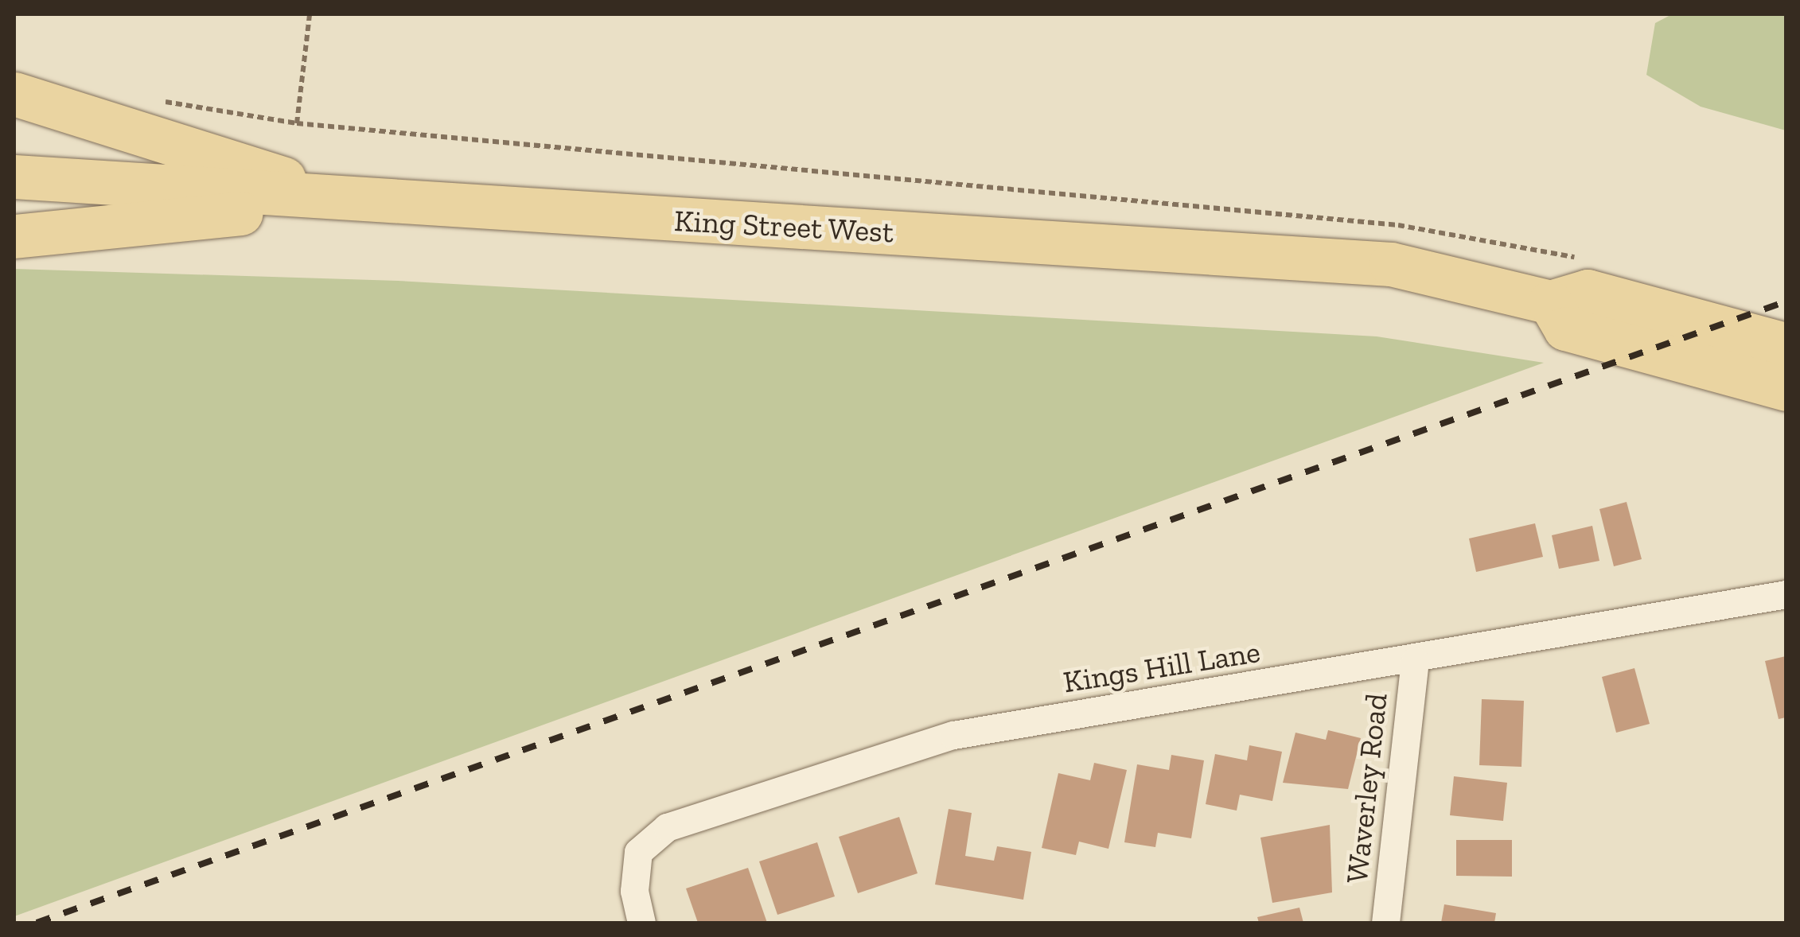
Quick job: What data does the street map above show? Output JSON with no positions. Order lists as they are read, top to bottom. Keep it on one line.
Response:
{"streets":{"main road":["King Street West"],"street":["Kings Hill Lane","Waverley Road"]},"crossings":[["Kings Hill Lane","Waverley Road"]]}
